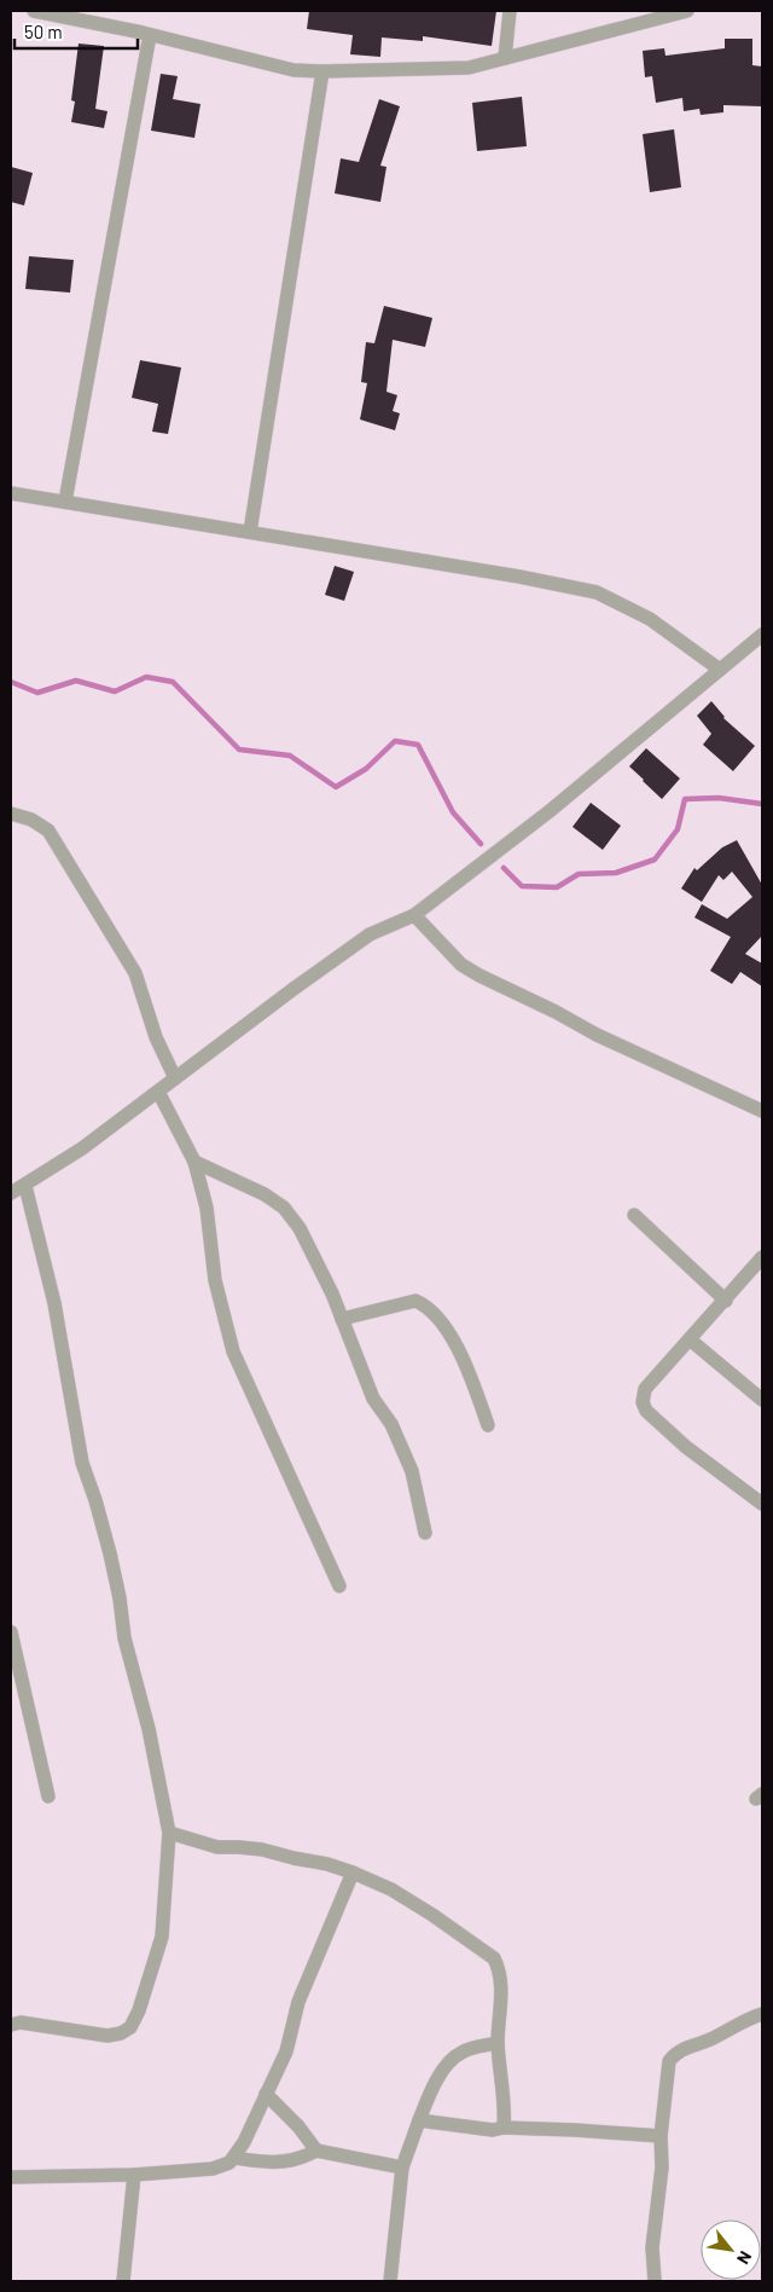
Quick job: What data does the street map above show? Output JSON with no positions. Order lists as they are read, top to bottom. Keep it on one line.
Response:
{"scale_bar":"50 m","north":"bottom right"}
